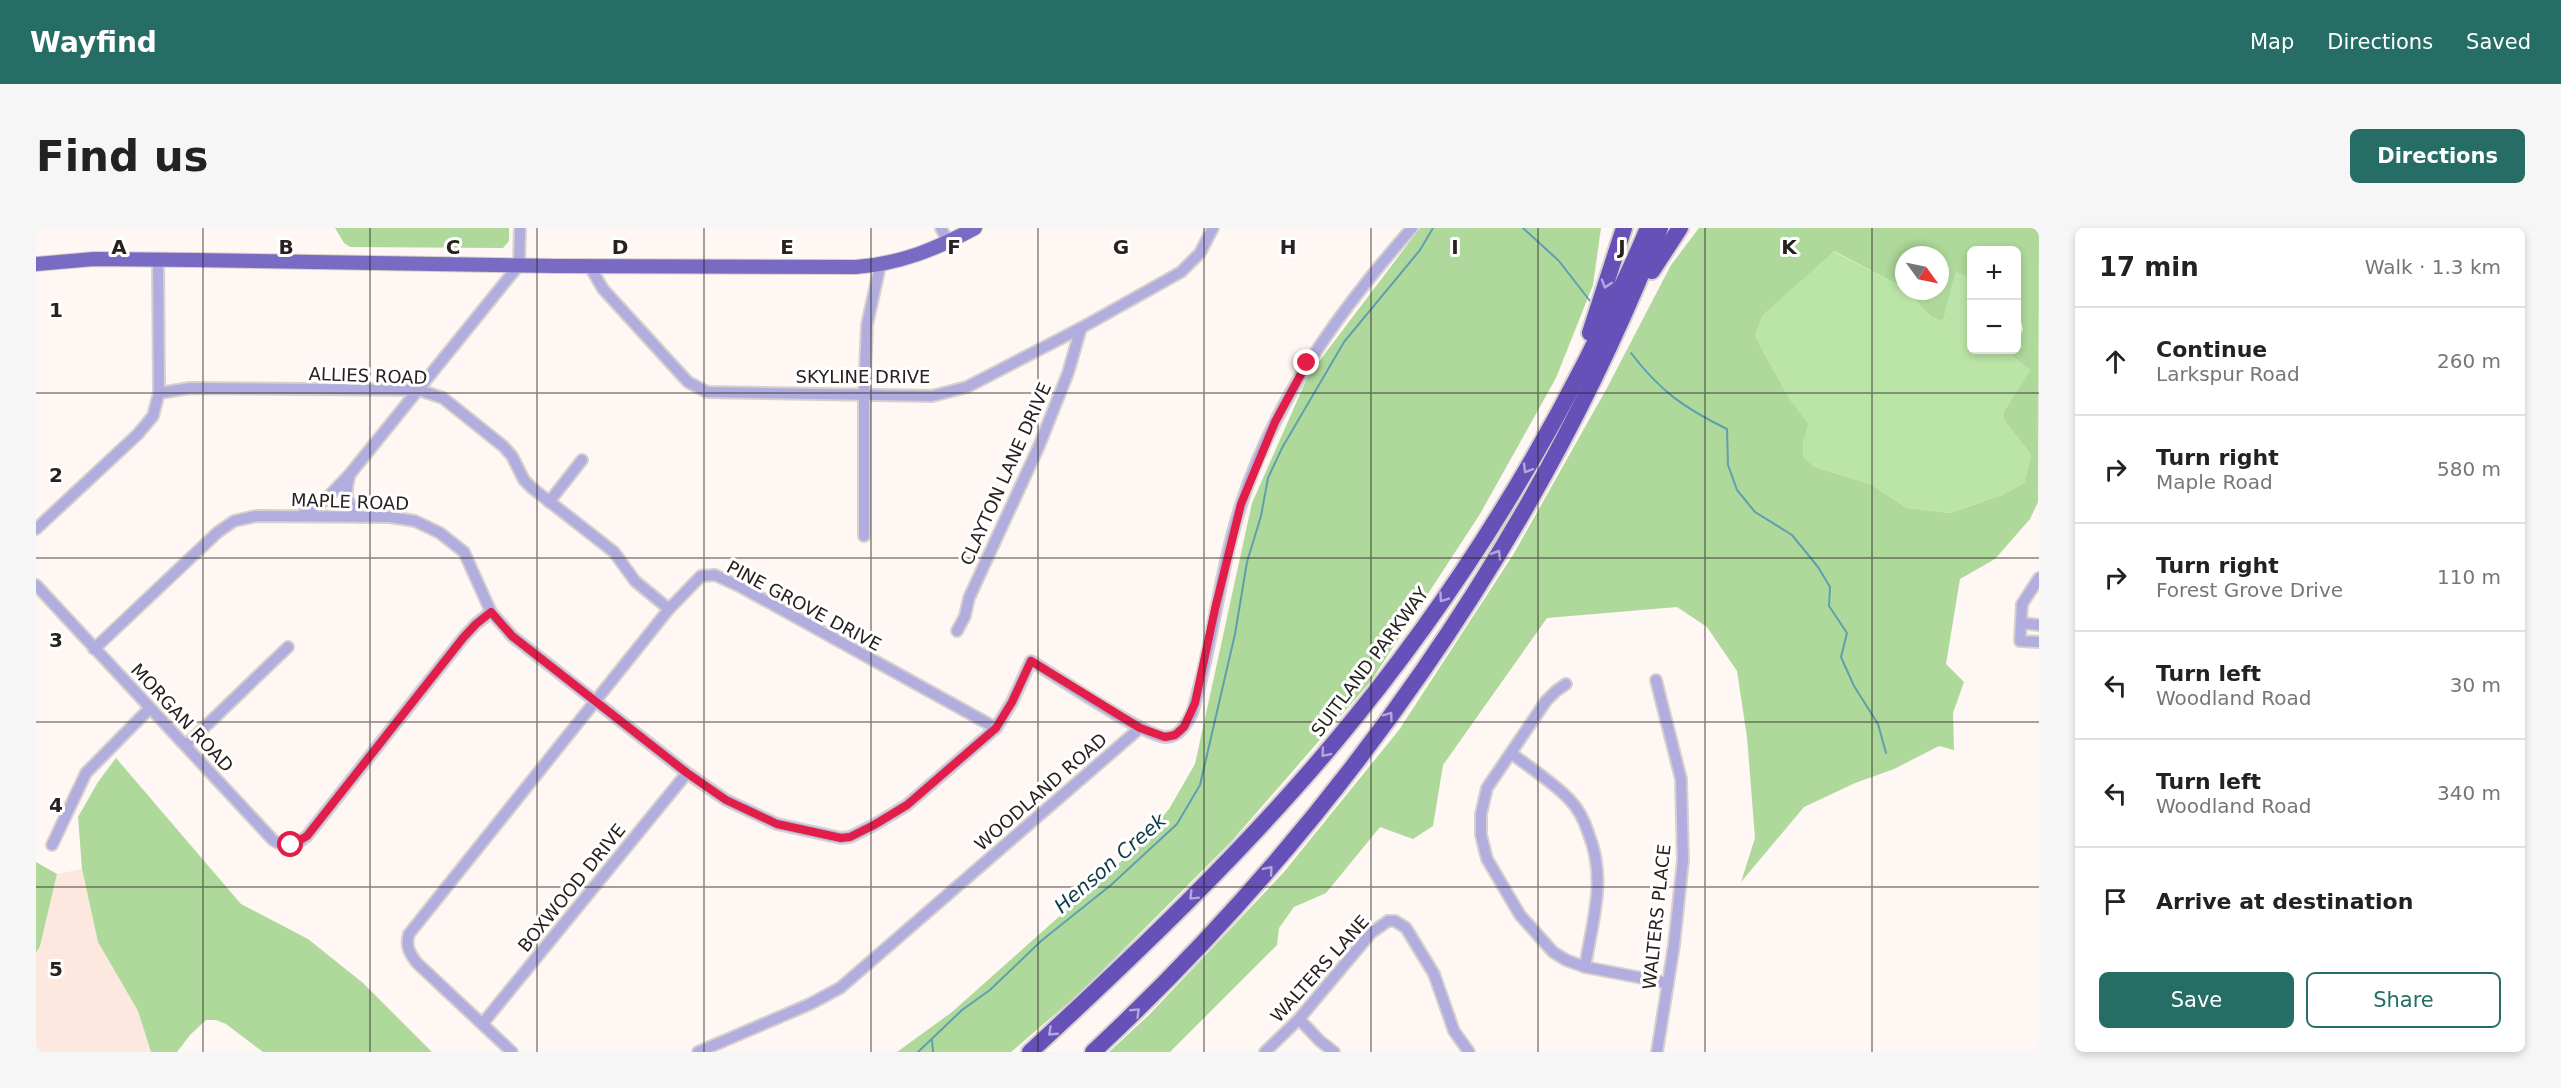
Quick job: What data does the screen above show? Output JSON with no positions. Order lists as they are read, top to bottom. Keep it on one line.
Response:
{"streets":{"highway":["SUITLAND PARKWAY"],"street":["ALLIES ROAD","SKYLINE DRIVE","CLAYTON LANE DRIVE","MAPLE ROAD","PINE GROVE DRIVE","MORGAN ROAD","WOODLAND ROAD","BOXWOOD DRIVE","WALTERS PLACE","WALTERS LANE"]},"crossings":[["ALLIES ROAD","PINE GROVE DRIVE"],["SKYLINE DRIVE","CLAYTON LANE DRIVE"],["MAPLE ROAD","PINE GROVE DRIVE"],["MAPLE ROAD","MORGAN ROAD"],["MAPLE ROAD","WOODLAND ROAD"],["MAPLE ROAD","BOXWOOD DRIVE"],["PINE GROVE DRIVE","BOXWOOD DRIVE"]],"water":["Henson Creek"],"north":"bottom right","page":{"header":"Wayfind","nav":["Map","Directions","Saved"],"buttons":["Directions",["Save","Share"]],"title":"Find us","heading":["17 min","Walk · 1.3 km"],"map_buttons":["+","−"],"list":[["Continue","Larkspur Road","260 m"],["Turn right","Maple Road","580 m"],["Turn right","Forest Grove Drive","110 m"],["Turn left","Woodland Road","30 m"],["Turn left","Woodland Road","340 m"],"Arrive at destination"]},"grid":{"columns":["A","B","C","D","E","F","G","H","I","J","K"],"rows":["1","2","3","4","5"]}}
